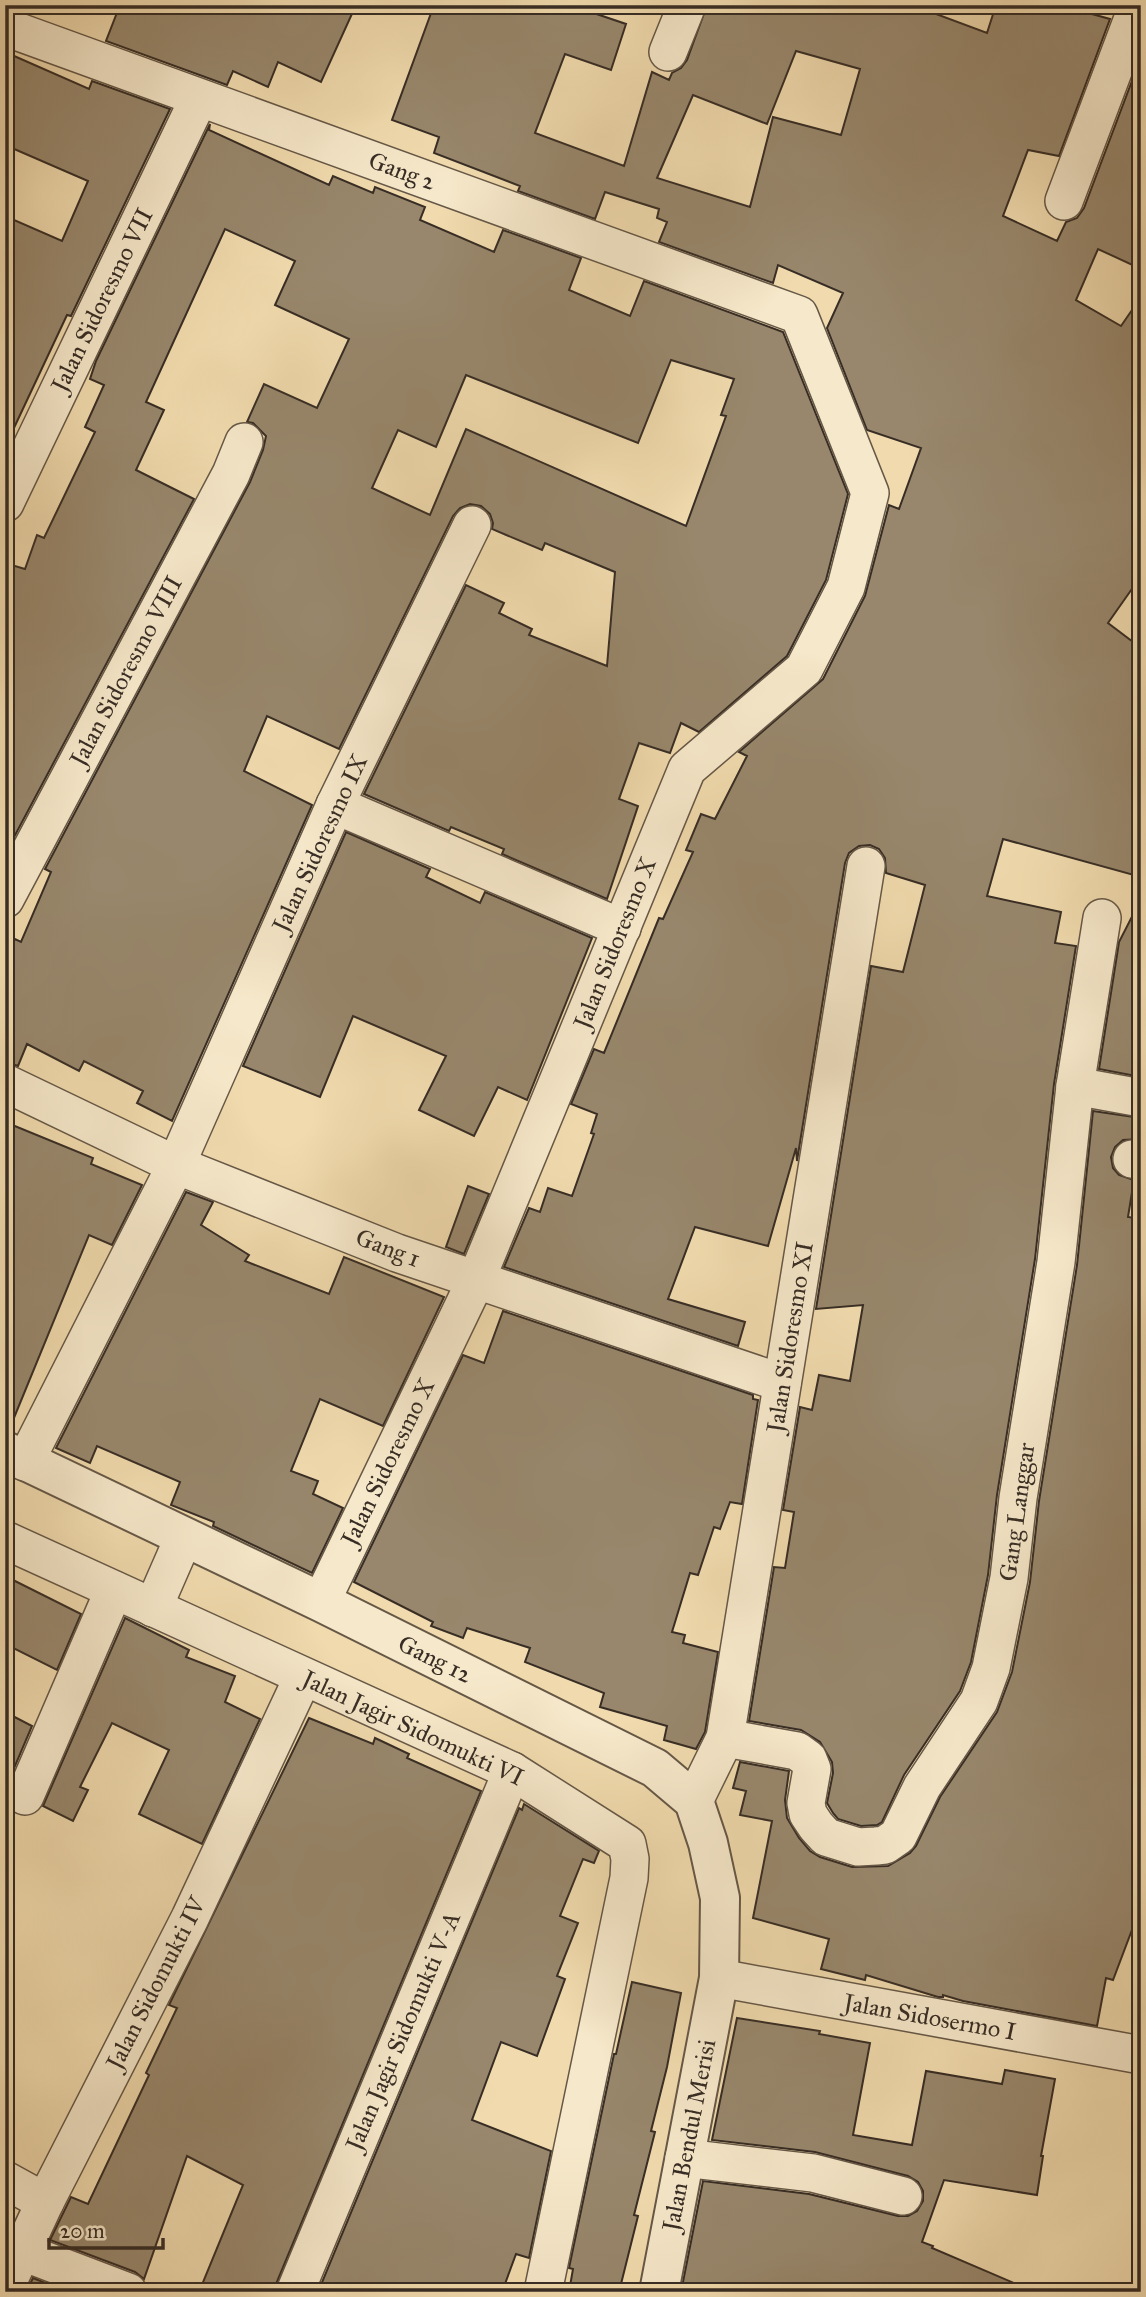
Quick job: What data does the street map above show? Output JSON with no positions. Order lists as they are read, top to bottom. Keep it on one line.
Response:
{"streets":{"street":["Gang 2","Jalan Sidoresmo VII","Jalan Sidoresmo VIII","Jalan Sidoresmo IX","Jalan Sidoresmo X","Gang 1","Jalan Sidoresmo XI","Gang Langgar","Gang 12","Jalan Jagir Sidomukti VI","Jalan Sidomukti IV","Jalan Sidosermo I","Jalan Jagir Sidomukti V-A","Jalan Bendul Merisi"]},"crossings":[["Gang 2","Jalan Sidoresmo VII"],["Gang 2","Jalan Sidoresmo X"],["Jalan Sidoresmo IX","Gang 1"],["Jalan Sidoresmo IX","Gang 12"],["Jalan Sidoresmo X","Gang 1"],["Jalan Sidoresmo X","Gang 12"],["Gang 1","Jalan Sidoresmo XI"],["Jalan Sidoresmo XI","Gang Langgar"],["Jalan Sidoresmo XI","Gang 12"],["Jalan Jagir Sidomukti VI","Jalan Sidomukti IV"],["Jalan Jagir Sidomukti VI","Jalan Jagir Sidomukti V-A"],["Jalan Sidosermo I","Jalan Bendul Merisi"]],"scale_bar":"20 m"}
